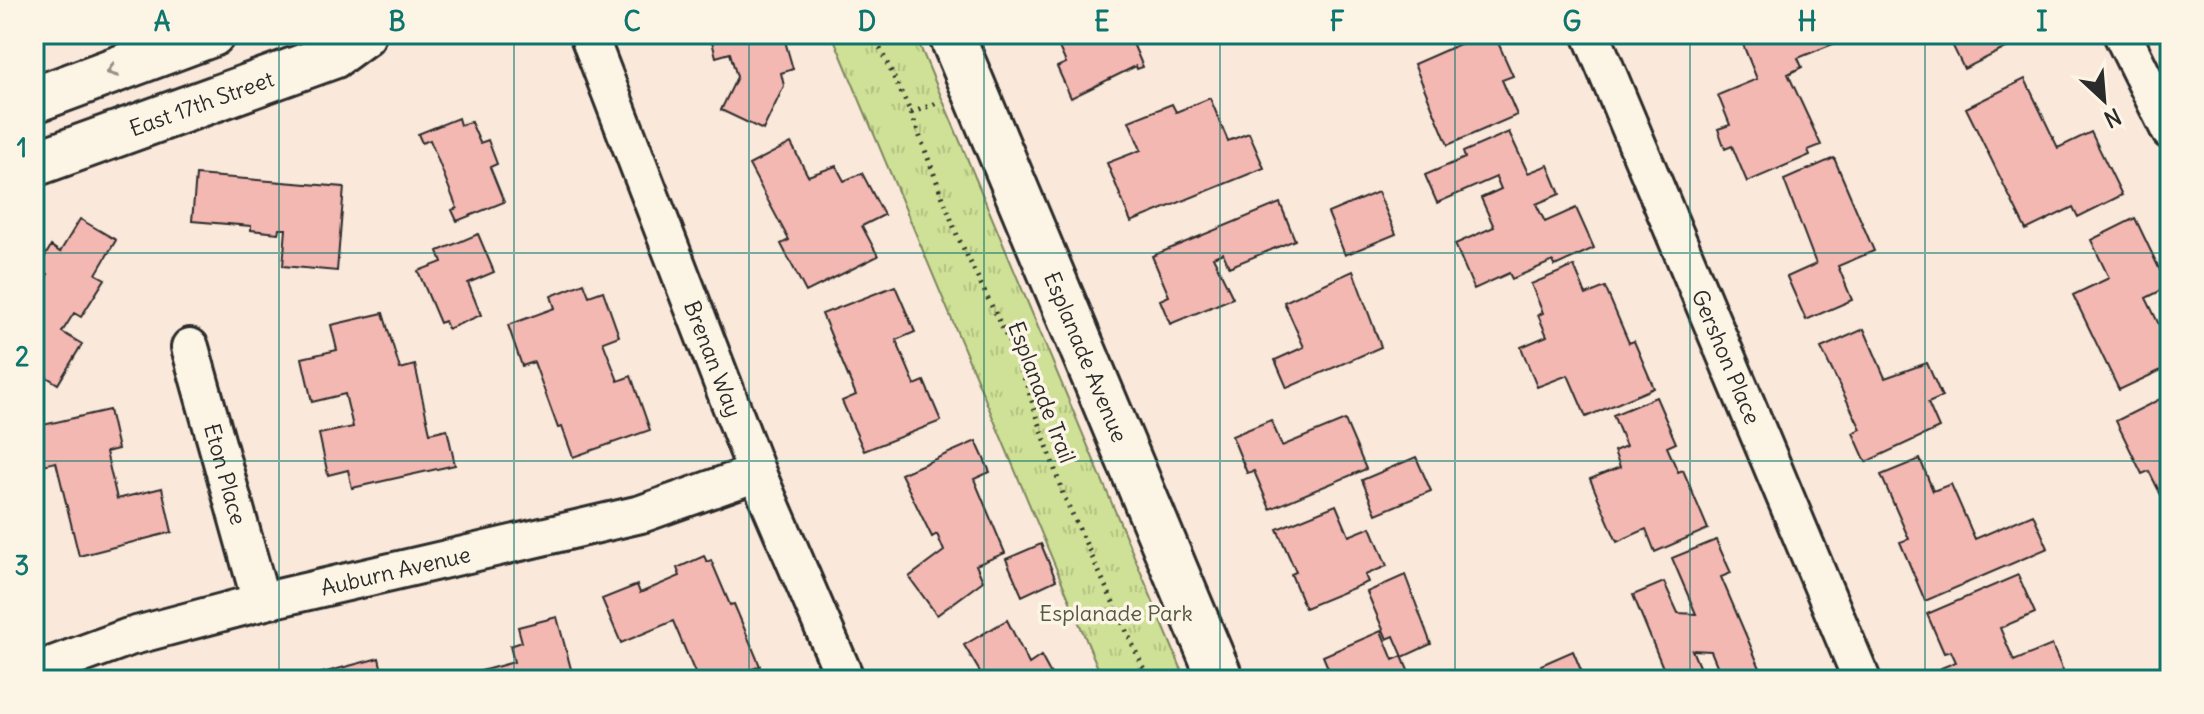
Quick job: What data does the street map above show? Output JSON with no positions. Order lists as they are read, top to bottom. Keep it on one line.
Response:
{"streets":{"street":["East 17th Street","Esplanade Avenue","Gershon Place","Brenan Way","Eton Place","Auburn Avenue"],"path":["Esplanade Trail"]},"crossings":[["Brenan Way","Auburn Avenue"],["Eton Place","Auburn Avenue"]],"parks":["Esplanade Park"],"north":"bottom right","grid":{"columns":["A","B","C","D","E","F","G","H","I"],"rows":["1","2","3"]}}
